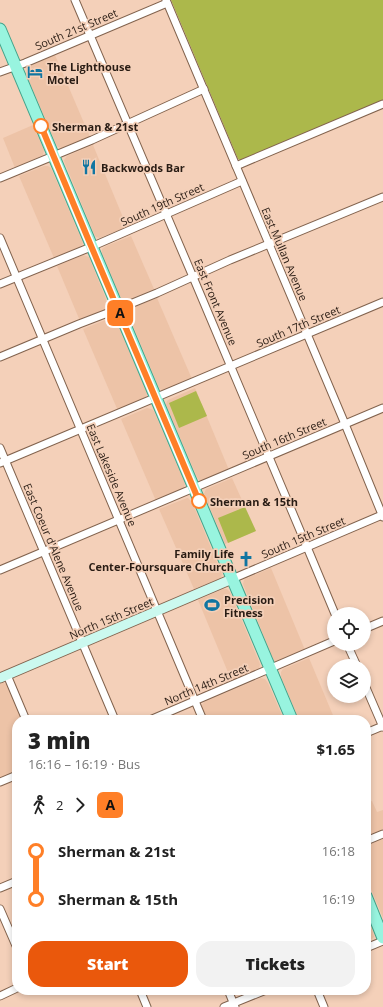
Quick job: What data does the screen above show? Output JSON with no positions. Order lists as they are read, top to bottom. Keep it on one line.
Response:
{"streets":{"main road":["North 15th Street"],"street":["South 21st Street","South 19th Street","East Mullan Avenue","East Front Avenue","South 17th Street","South 16th Street","East Lakeside Avenue","South 15th Street","East Coeur d'Alene Avenue","North 14th Street"]},"crossings":[["South 21st Street","East Mullan Avenue"],["South 21st Street","East Front Avenue"],["South 19th Street","East Mullan Avenue"],["South 19th Street","East Front Avenue"],["South 19th Street","East Lakeside Avenue"],["East Mullan Avenue","South 17th Street"],["East Mullan Avenue","South 16th Street"],["East Mullan Avenue","South 15th Street"],["East Front Avenue","South 17th Street"],["East Front Avenue","South 16th Street"],["East Front Avenue","South 15th Street"],["South 17th Street","East Lakeside Avenue"],["South 17th Street","East Coeur d'Alene Avenue"],["South 16th Street","East Lakeside Avenue"],["South 16th Street","East Coeur d'Alene Avenue"],["East Lakeside Avenue","North 15th Street"],["East Lakeside Avenue","North 14th Street"],["South 15th Street","North 15th Street"],["East Coeur d'Alene Avenue","North 15th Street"]],"places":{"hotel":["The Lighthouse Motel"],"other":["Sherman & 21st","Sherman & 15th"],"restaurant":["Backwoods Bar"],"church":["Family Life Center-Foursquare Church"],"sports":["Precision Fitness"]},"lines":["bus line A"],"page":{"on_map":"A","heading":["3 min","16:16 – 16:19 · Bus","$1.65"],"legs":["2","A"],"list":[{"name":"Sherman & 21st","value":"16:18"},{"name":"Sherman & 15th","value":"16:19"}],"buttons":["Start","Tickets"]}}
